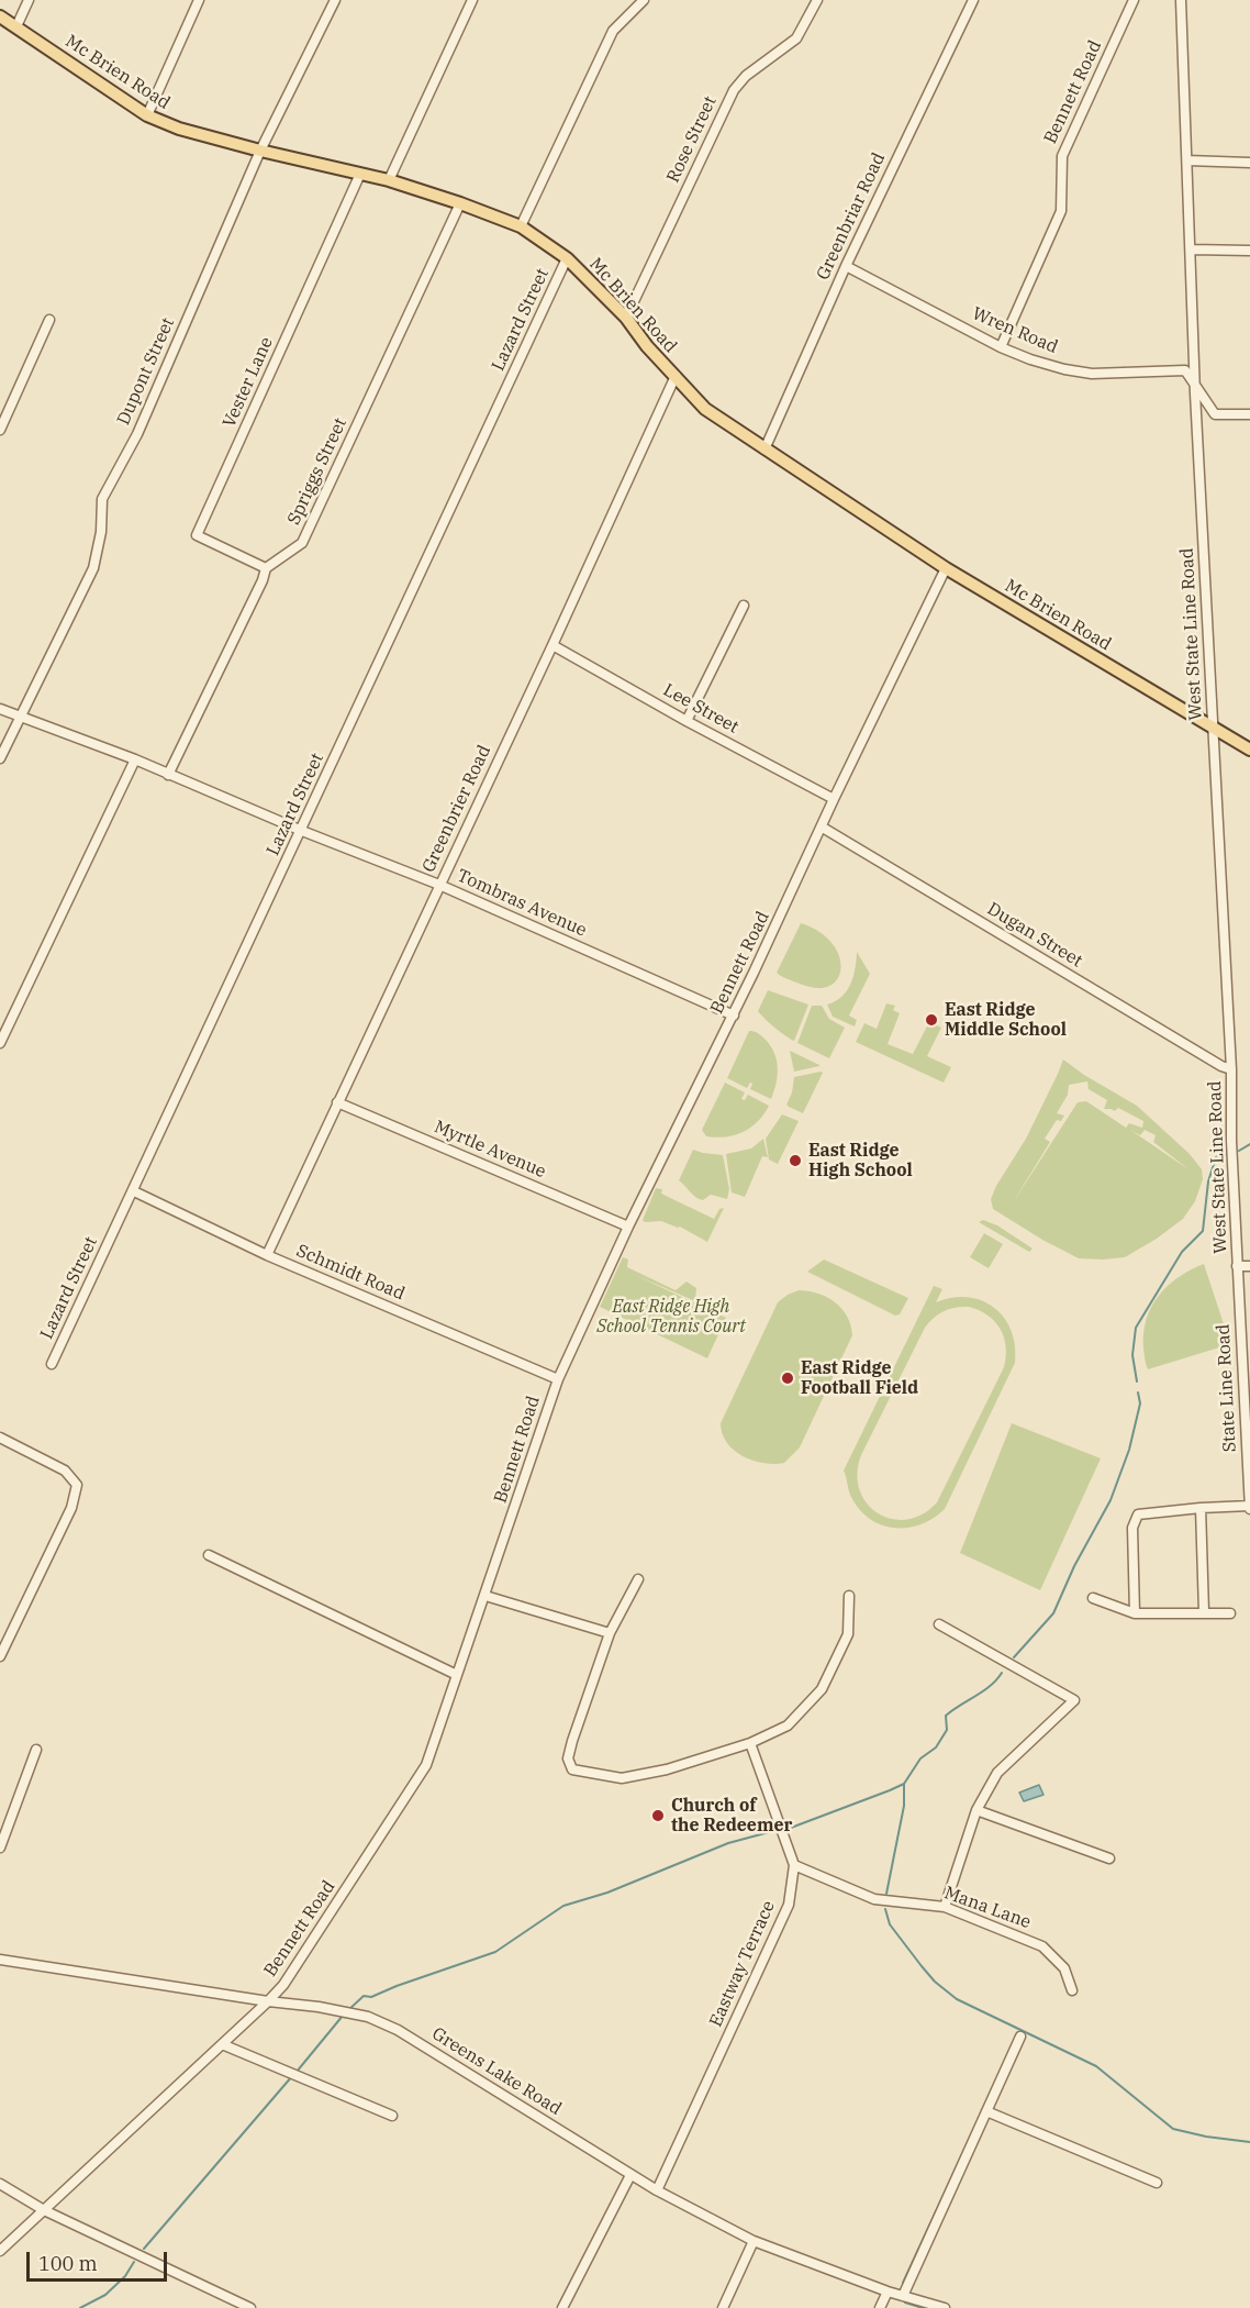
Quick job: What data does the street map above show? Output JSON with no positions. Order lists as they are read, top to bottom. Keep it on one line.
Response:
{"streets":{"main road":["Mc Brien Road"],"street":["Bennett Road","Rose Street","Greenbriar Road","Lazard Street","Wren Road","Dupont Street","Vester Lane","Spriggs Street","West State Line Road","Lee Street","Greenbrier Road","Tombras Avenue","Dugan Street","Myrtle Avenue","Schmidt Road","State Line Road","Mana Lane","Eastway Terrace","Greens Lake Road"]},"crossings":[["Mc Brien Road","Bennett Road"],["Mc Brien Road","Rose Street"],["Mc Brien Road","Greenbriar Road"],["Mc Brien Road","Lazard Street"],["Mc Brien Road","Dupont Street"],["Mc Brien Road","Vester Lane"],["Mc Brien Road","Spriggs Street"],["Mc Brien Road","West State Line Road"],["Mc Brien Road","Greenbrier Road"],["Bennett Road","Wren Road"],["Bennett Road","Lee Street"],["Bennett Road","Tombras Avenue"],["Bennett Road","Dugan Street"],["Bennett Road","Myrtle Avenue"],["Bennett Road","Schmidt Road"],["Bennett Road","Greens Lake Road"],["Greenbriar Road","Wren Road"],["Lazard Street","Tombras Avenue"],["Lazard Street","Schmidt Road"],["Wren Road","West State Line Road"],["Dupont Street","Tombras Avenue"],["Vester Lane","Spriggs Street"],["West State Line Road","Dugan Street"],["West State Line Road","State Line Road"],["Lee Street","Greenbrier Road"],["Greenbrier Road","Tombras Avenue"],["Greenbrier Road","Myrtle Avenue"],["Greenbrier Road","Schmidt Road"],["Mana Lane","Eastway Terrace"],["Eastway Terrace","Greens Lake Road"]],"parks":["East Ridge High School Tennis Court"],"places":["East Ridge Middle School","East Ridge High School","East Ridge Football Field","Church of the Redeemer"],"scale_bar":"100 m"}
